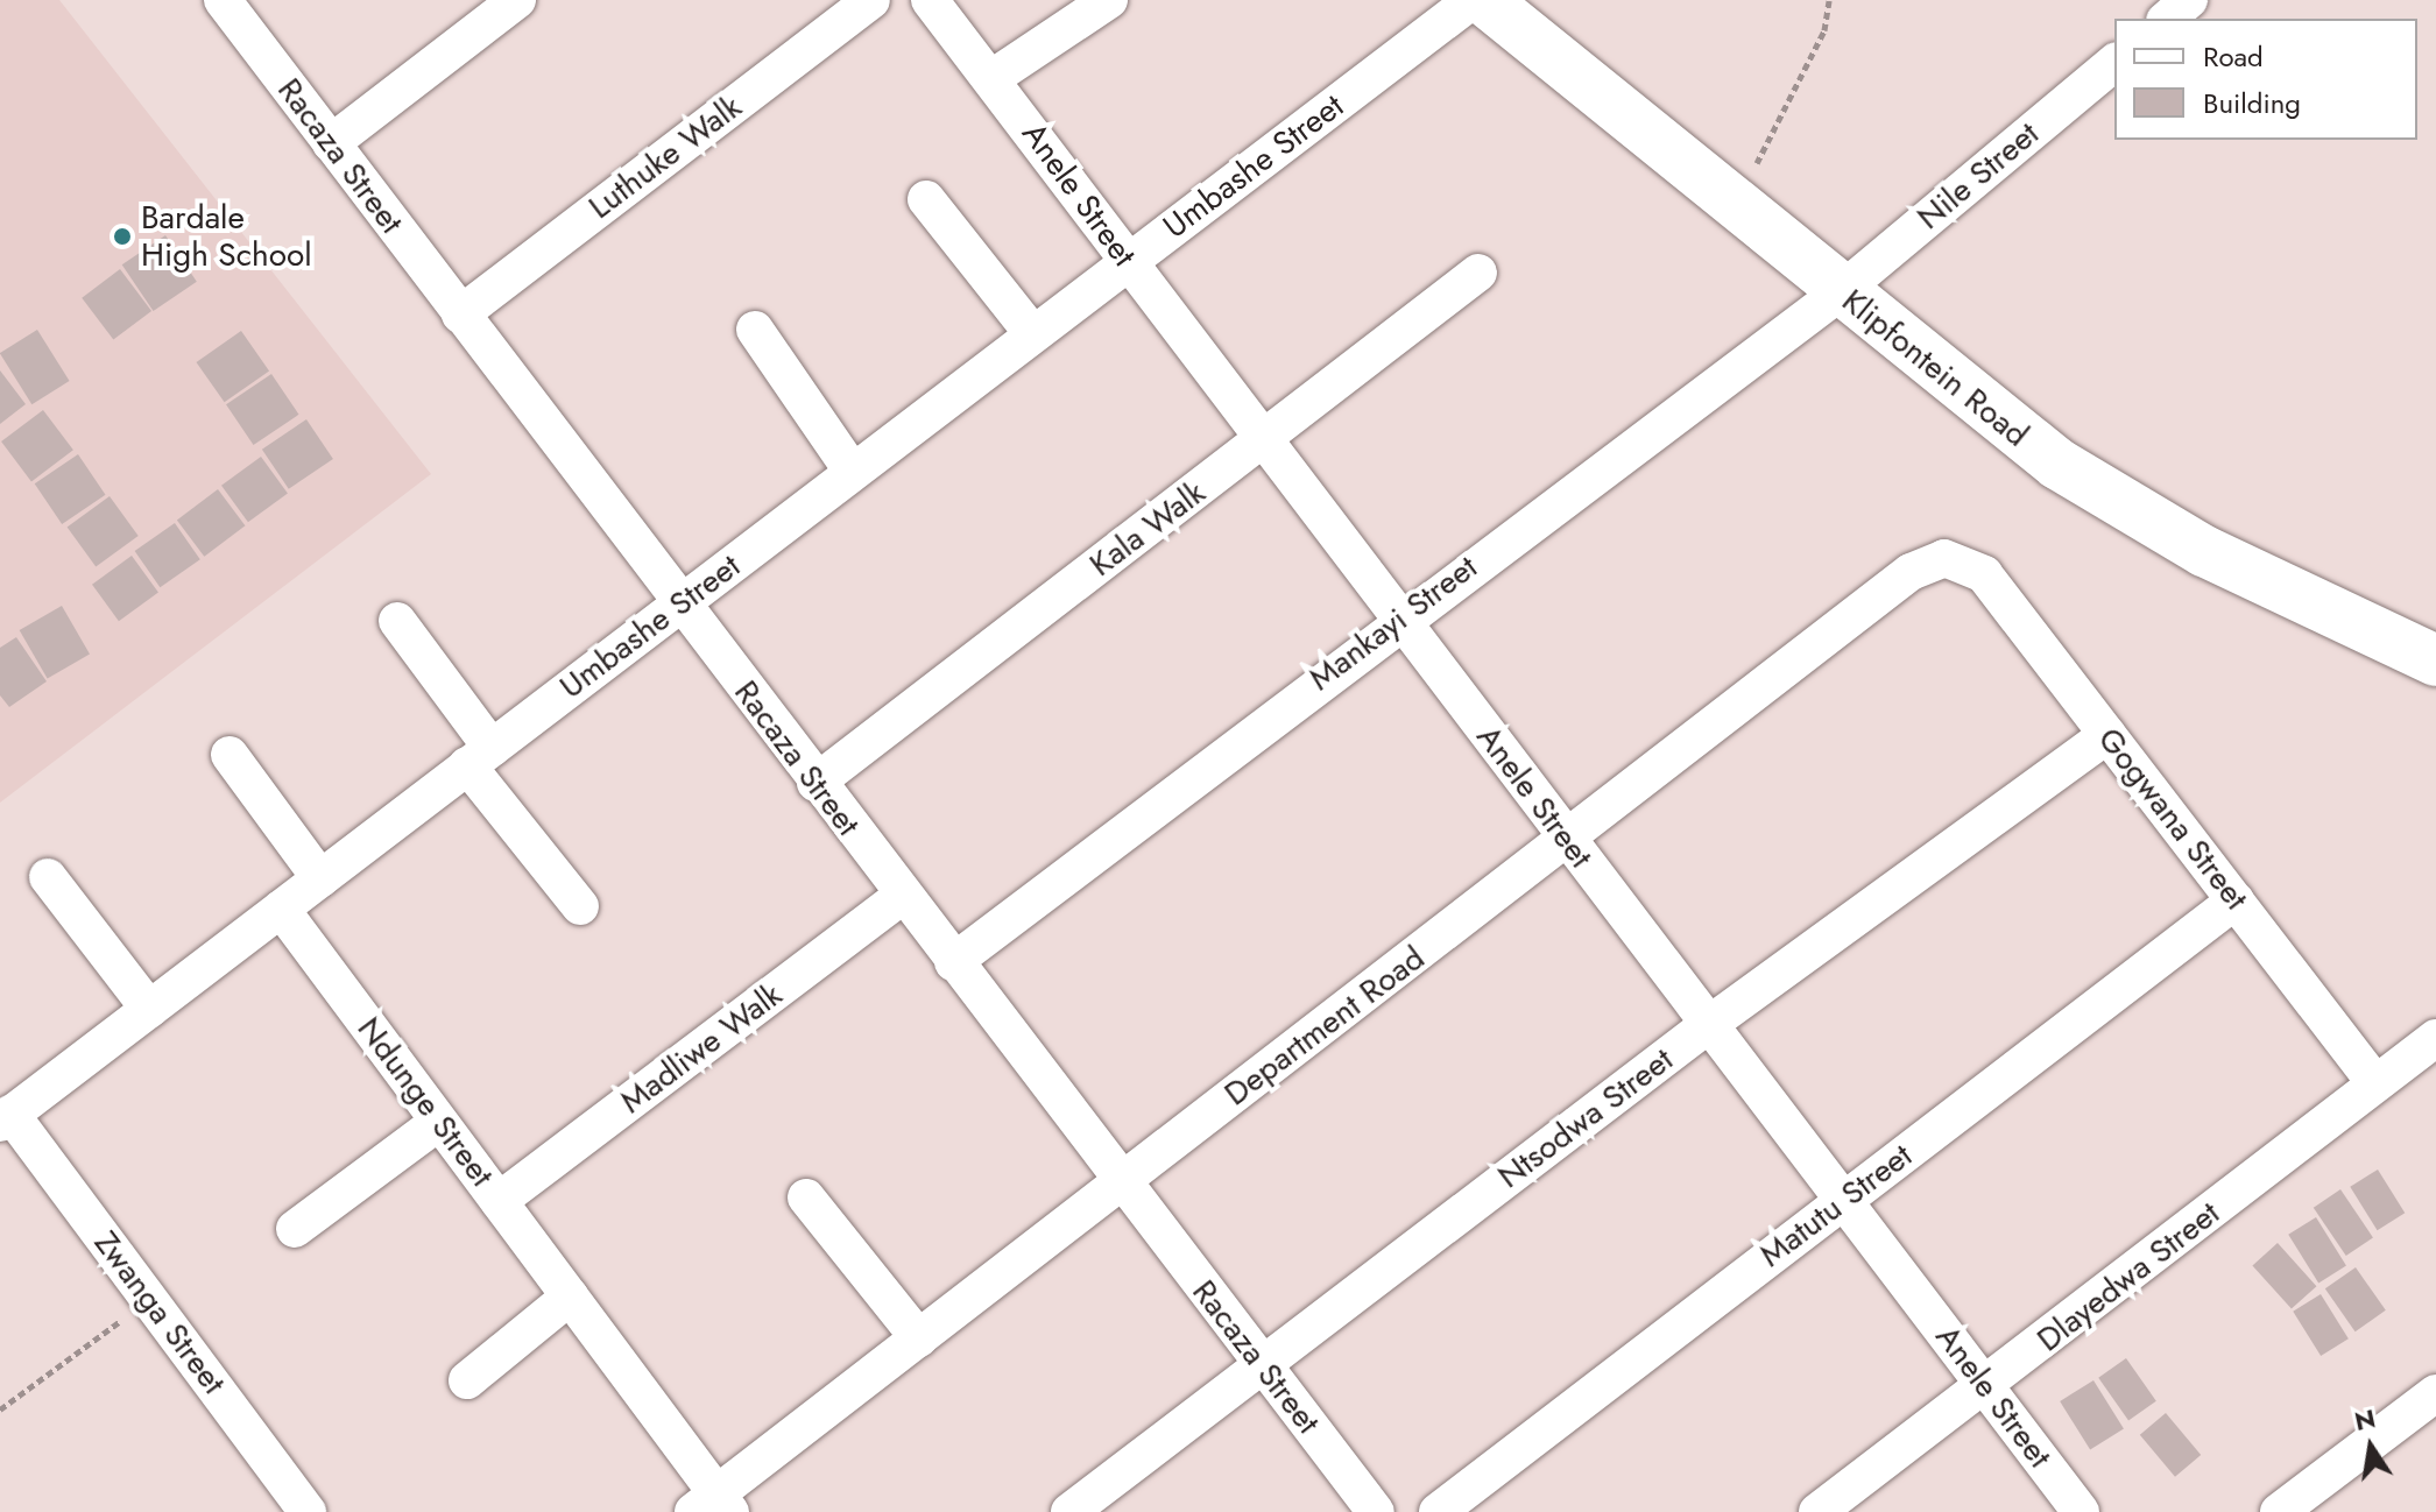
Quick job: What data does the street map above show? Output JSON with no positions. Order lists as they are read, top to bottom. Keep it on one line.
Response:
{"streets":{"street":["Racaza Street","Luthuke Walk","Umbashe Street","Nile Street","Anele Street","Klipfontein Road","Kala Walk","Mankayi Street","Gogwana Street","Department Road","Madliwe Walk","Ndunge Street","Ntsodwa Street","Matutu Street","Dlayedwa Street","Zwanga Street"]},"crossings":[["Racaza Street","Luthuke Walk"],["Racaza Street","Umbashe Street"],["Racaza Street","Kala Walk"],["Racaza Street","Mankayi Street"],["Racaza Street","Department Road"],["Racaza Street","Madliwe Walk"],["Racaza Street","Ntsodwa Street"],["Umbashe Street","Anele Street"],["Umbashe Street","Ndunge Street"],["Umbashe Street","Zwanga Street"],["Nile Street","Klipfontein Road"],["Nile Street","Mankayi Street"],["Anele Street","Kala Walk"],["Anele Street","Mankayi Street"],["Anele Street","Department Road"],["Anele Street","Ntsodwa Street"],["Anele Street","Matutu Street"],["Anele Street","Dlayedwa Street"],["Klipfontein Road","Mankayi Street"],["Gogwana Street","Department Road"],["Gogwana Street","Ntsodwa Street"],["Gogwana Street","Matutu Street"],["Gogwana Street","Dlayedwa Street"],["Department Road","Ndunge Street"],["Madliwe Walk","Ndunge Street"]],"places":["Bardale High School"],"legend":["Road","Building"],"north":"top"}
